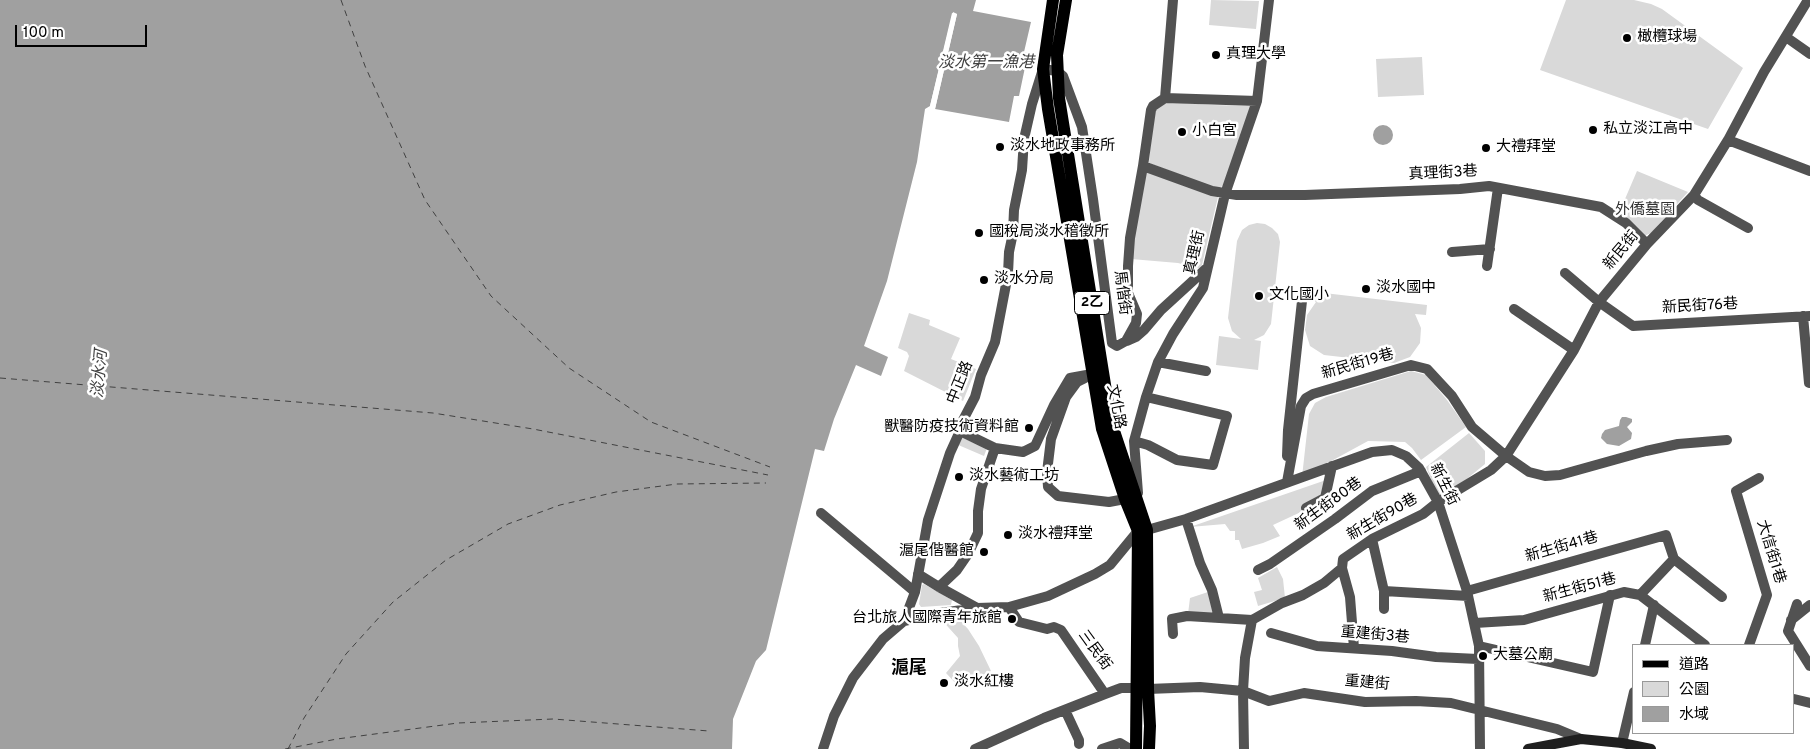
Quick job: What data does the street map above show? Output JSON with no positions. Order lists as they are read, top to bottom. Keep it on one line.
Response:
{"streets":{"main road":["2乙","中正路","文化路"],"street":["真理街3巷","新民街","真理街","馬偕街","新民街76巷","新民街19巷","新生街","新生街80巷","新生街90巷","新生街41巷","大信街1巷","新生街51巷","重建街3巷","三民街","重建街"]},"crossings":[["真理街3巷","新民街"],["真理街3巷","真理街"],["真理街3巷","馬偕街"],["新民街","新民街76巷"],["新民街","新民街19巷"],["新民街","新生街"],["新民街","新生街90巷"],["真理街","文化路"],["馬偕街","2乙"],["馬偕街","文化路"],["2乙","文化路"],["新民街19巷","新生街"],["中正路","文化路"],["文化路","新生街"],["文化路","重建街"],["新生街","新生街80巷"],["新生街","新生街90巷"],["新生街","新生街41巷"],["新生街","新生街51巷"],["新生街","重建街3巷"],["新生街","重建街"],["三民街","重建街"]],"districts":["滬尾"],"water":["淡水第一漁港","淡水河"],"parks":["外僑墓園"],"places":["橄欖球場","真理大學","私立淡江高中","小白宮","淡水地政事務所","大禮拜堂","國稅局淡水稽徵所","淡水分局","淡水國中","文化國小","獸醫防疫技術資料館","淡水藝術工坊","淡水禮拜堂","滬尾偕醫館","台北旅人國際青年旅館","大墓公廟","淡水紅樓"],"legend":["道路","公園","水域"],"scale_bar":"100 m"}
